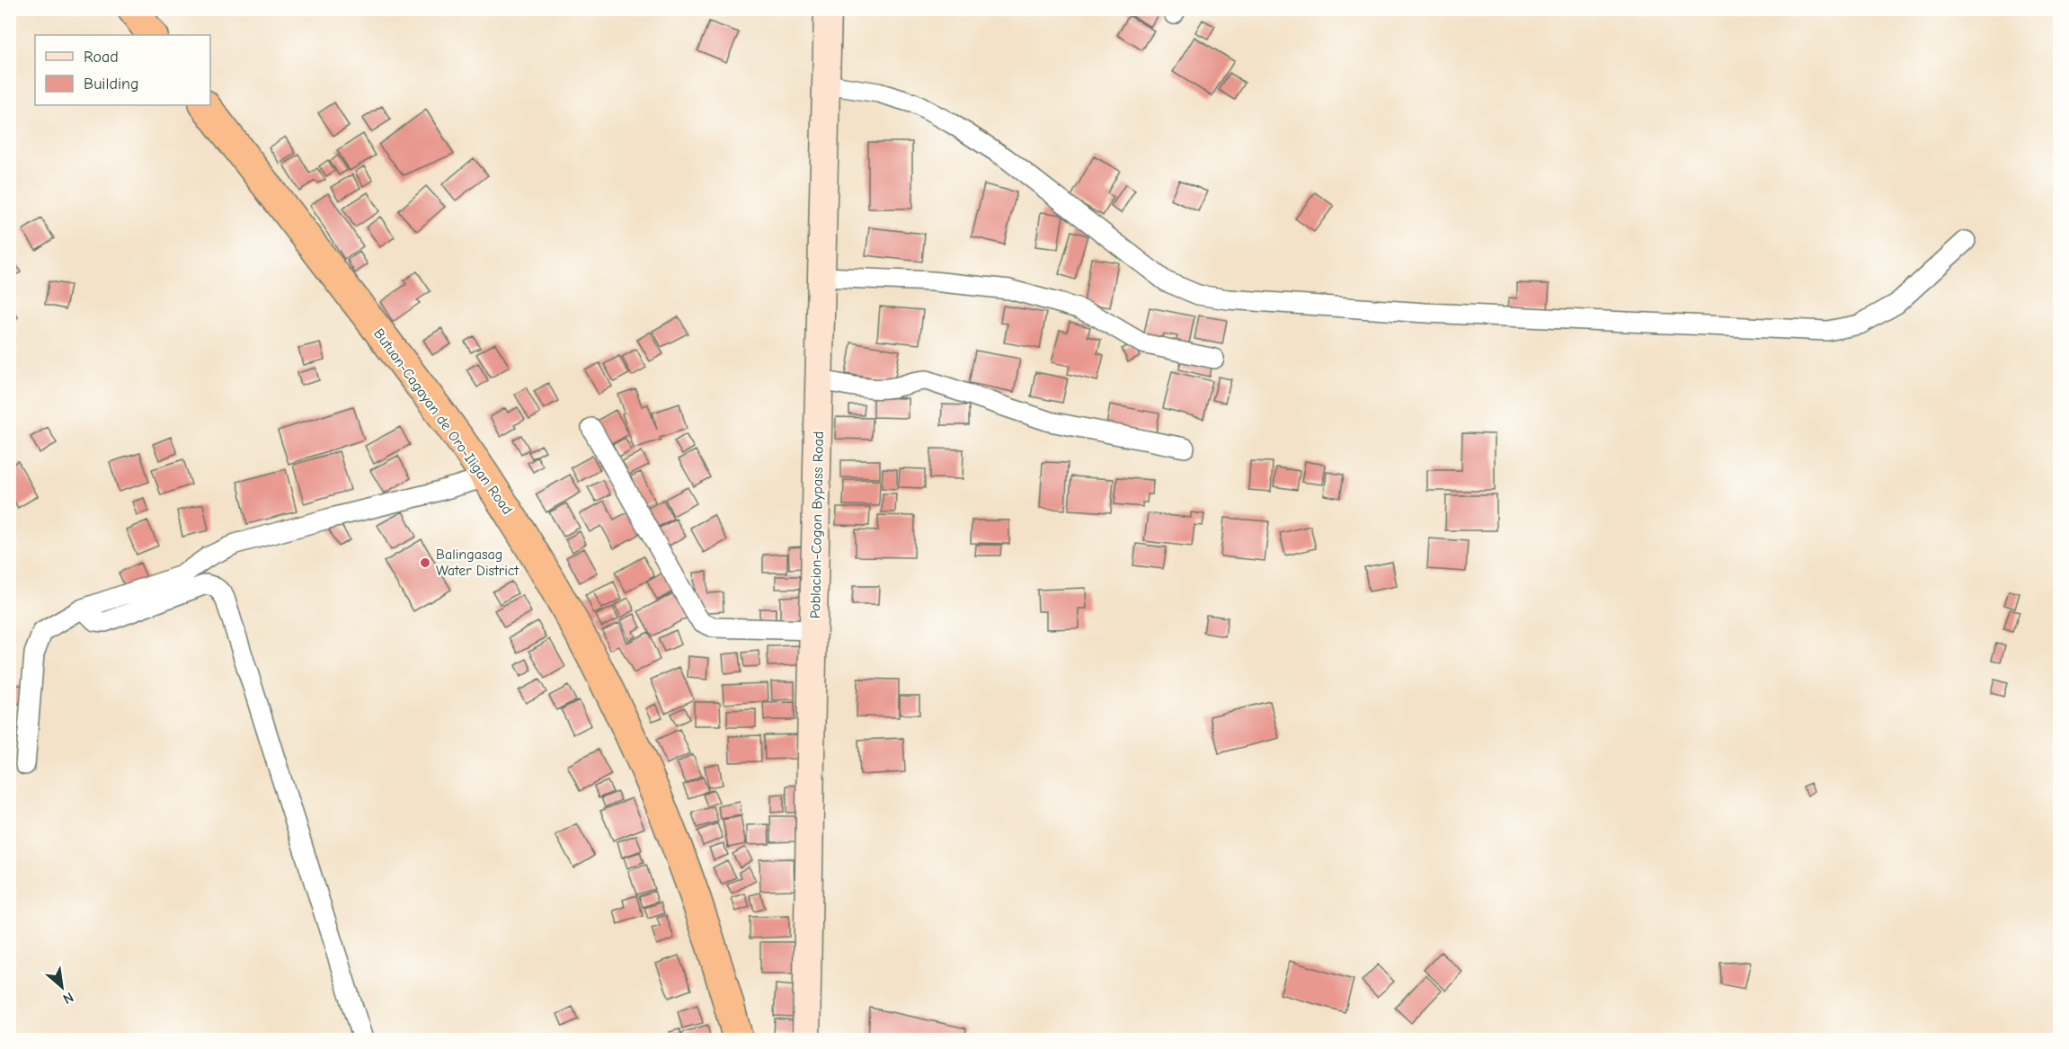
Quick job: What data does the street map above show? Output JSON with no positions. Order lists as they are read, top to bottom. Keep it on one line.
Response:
{"streets":{"highway":["Butuan-Cagayan de Oro-Iligan Road"],"main road":["Poblacion-Cogon Bypass Road"]},"places":["Balingasag Water District"],"legend":["Road","Building"],"north":"bottom right"}
